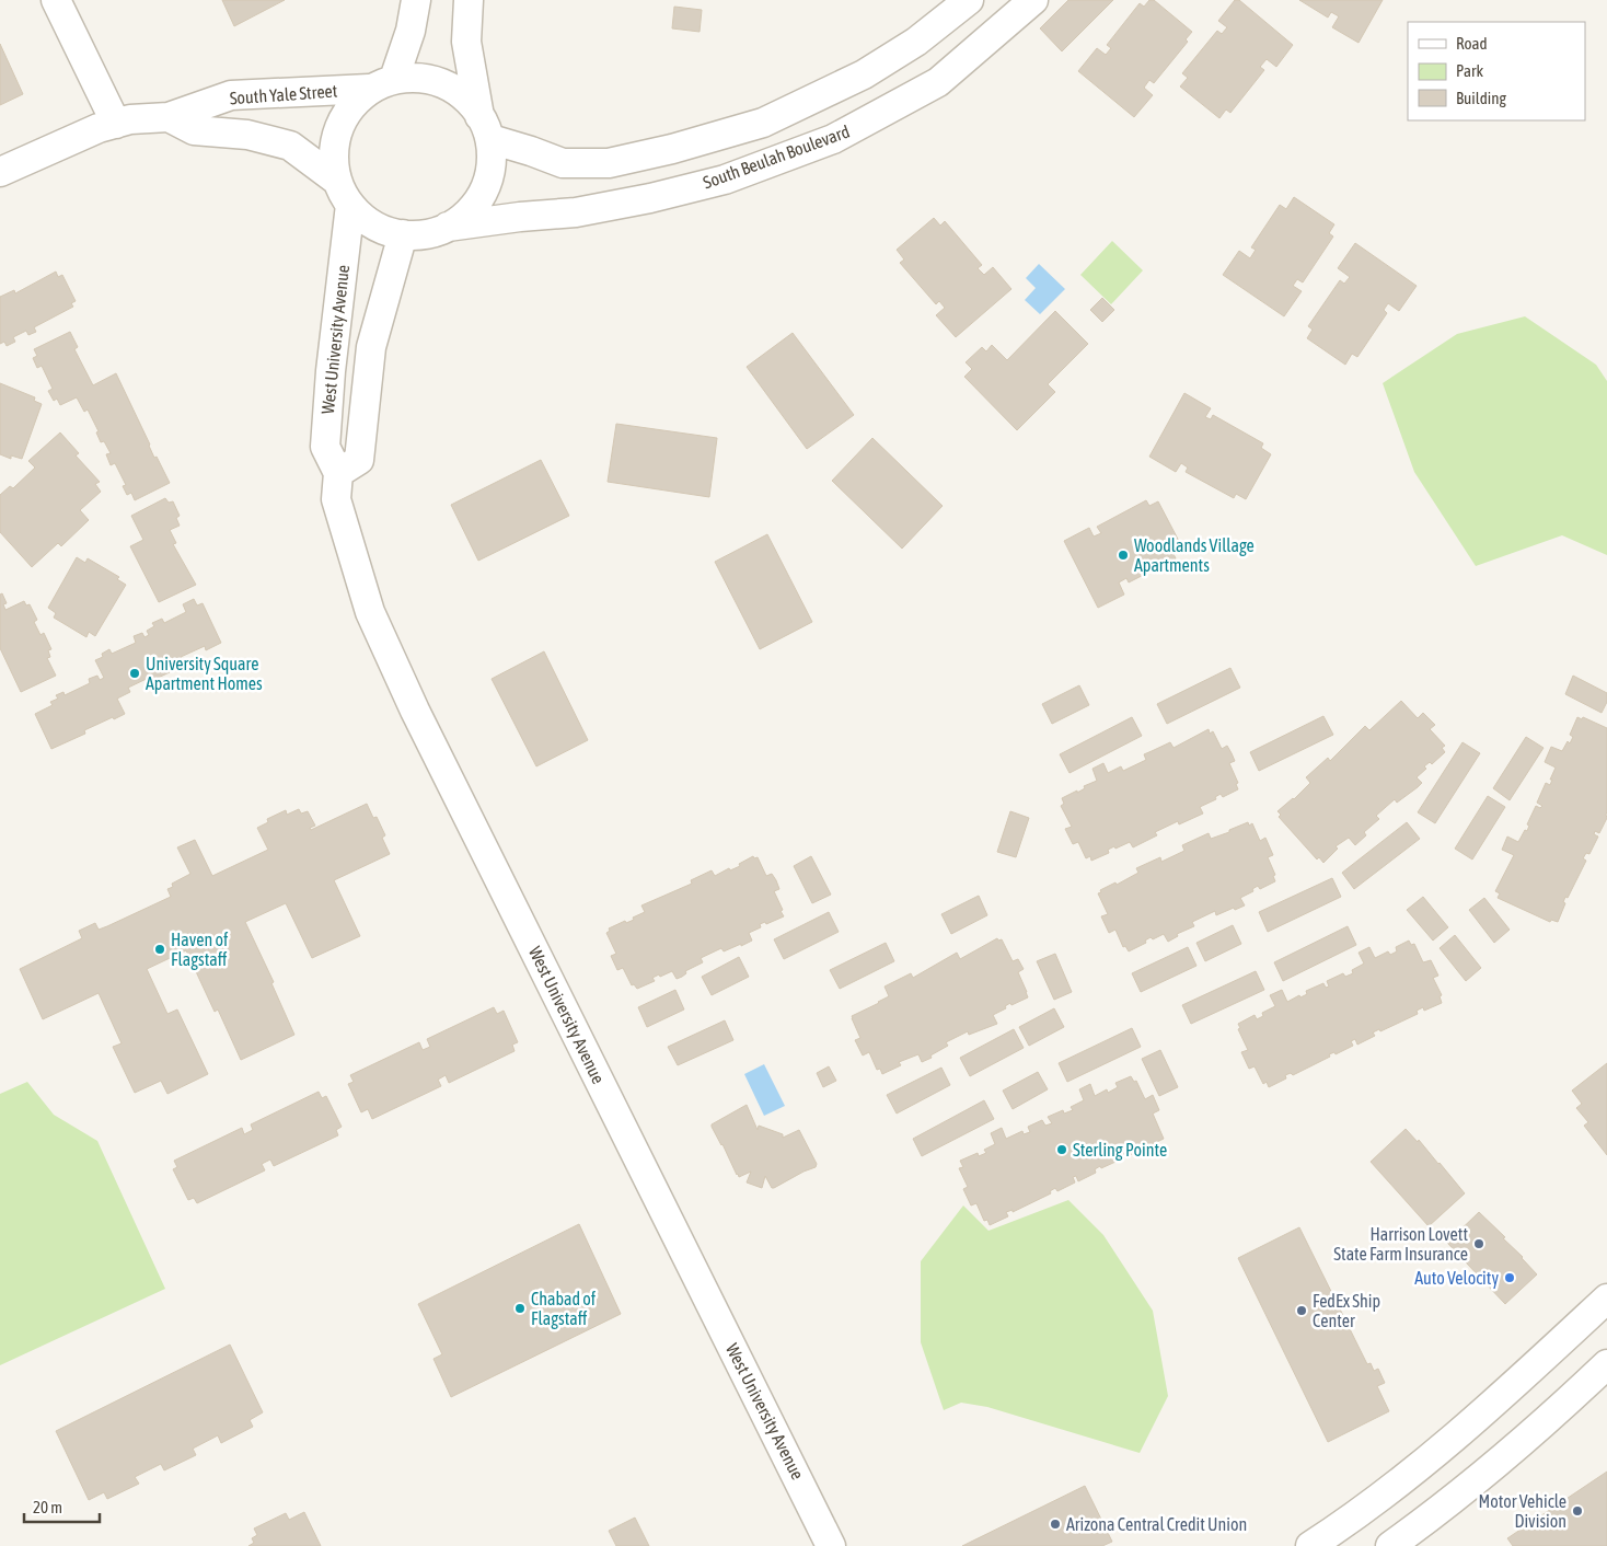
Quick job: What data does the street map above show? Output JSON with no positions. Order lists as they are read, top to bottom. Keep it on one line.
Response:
{"streets":{"street":["South Yale Street","South Beulah Boulevard","West University Avenue"]},"crossings":[["South Yale Street","South Beulah Boulevard"],["South Yale Street","West University Avenue"],["South Beulah Boulevard","West University Avenue"]],"places":["Woodlands Village Apartments","University Square Apartment Homes","Haven of Flagstaff","Sterling Pointe","Harrison Lovett State Farm Insurance","Auto Velocity","Chabad of Flagstaff","FedEx Ship Center","Motor Vehicle Division","Arizona Central Credit Union"],"legend":["Road","Park","Building"],"scale_bar":"20 m"}
